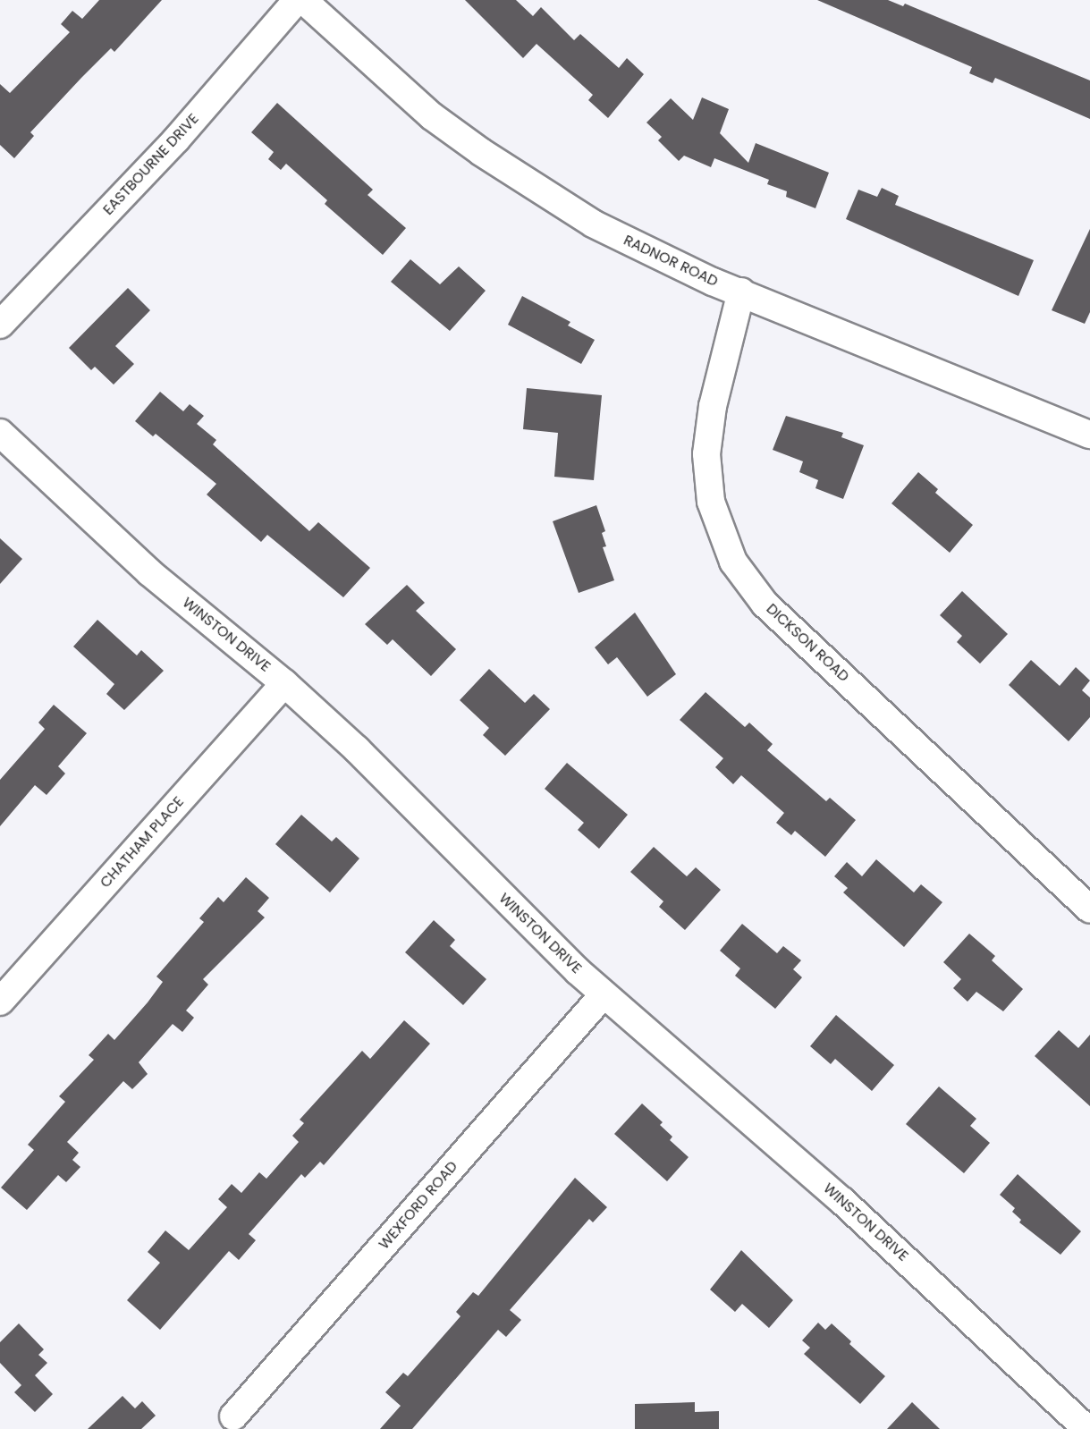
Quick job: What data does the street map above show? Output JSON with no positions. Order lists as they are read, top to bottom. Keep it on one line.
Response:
{"streets":{"street":["EASTBOURNE DRIVE","RADNOR ROAD","WINSTON DRIVE","DICKSON ROAD","CHATHAM PLACE","WEXFORD ROAD"]},"crossings":[["RADNOR ROAD","DICKSON ROAD"],["WINSTON DRIVE","CHATHAM PLACE"],["WINSTON DRIVE","WEXFORD ROAD"]]}
